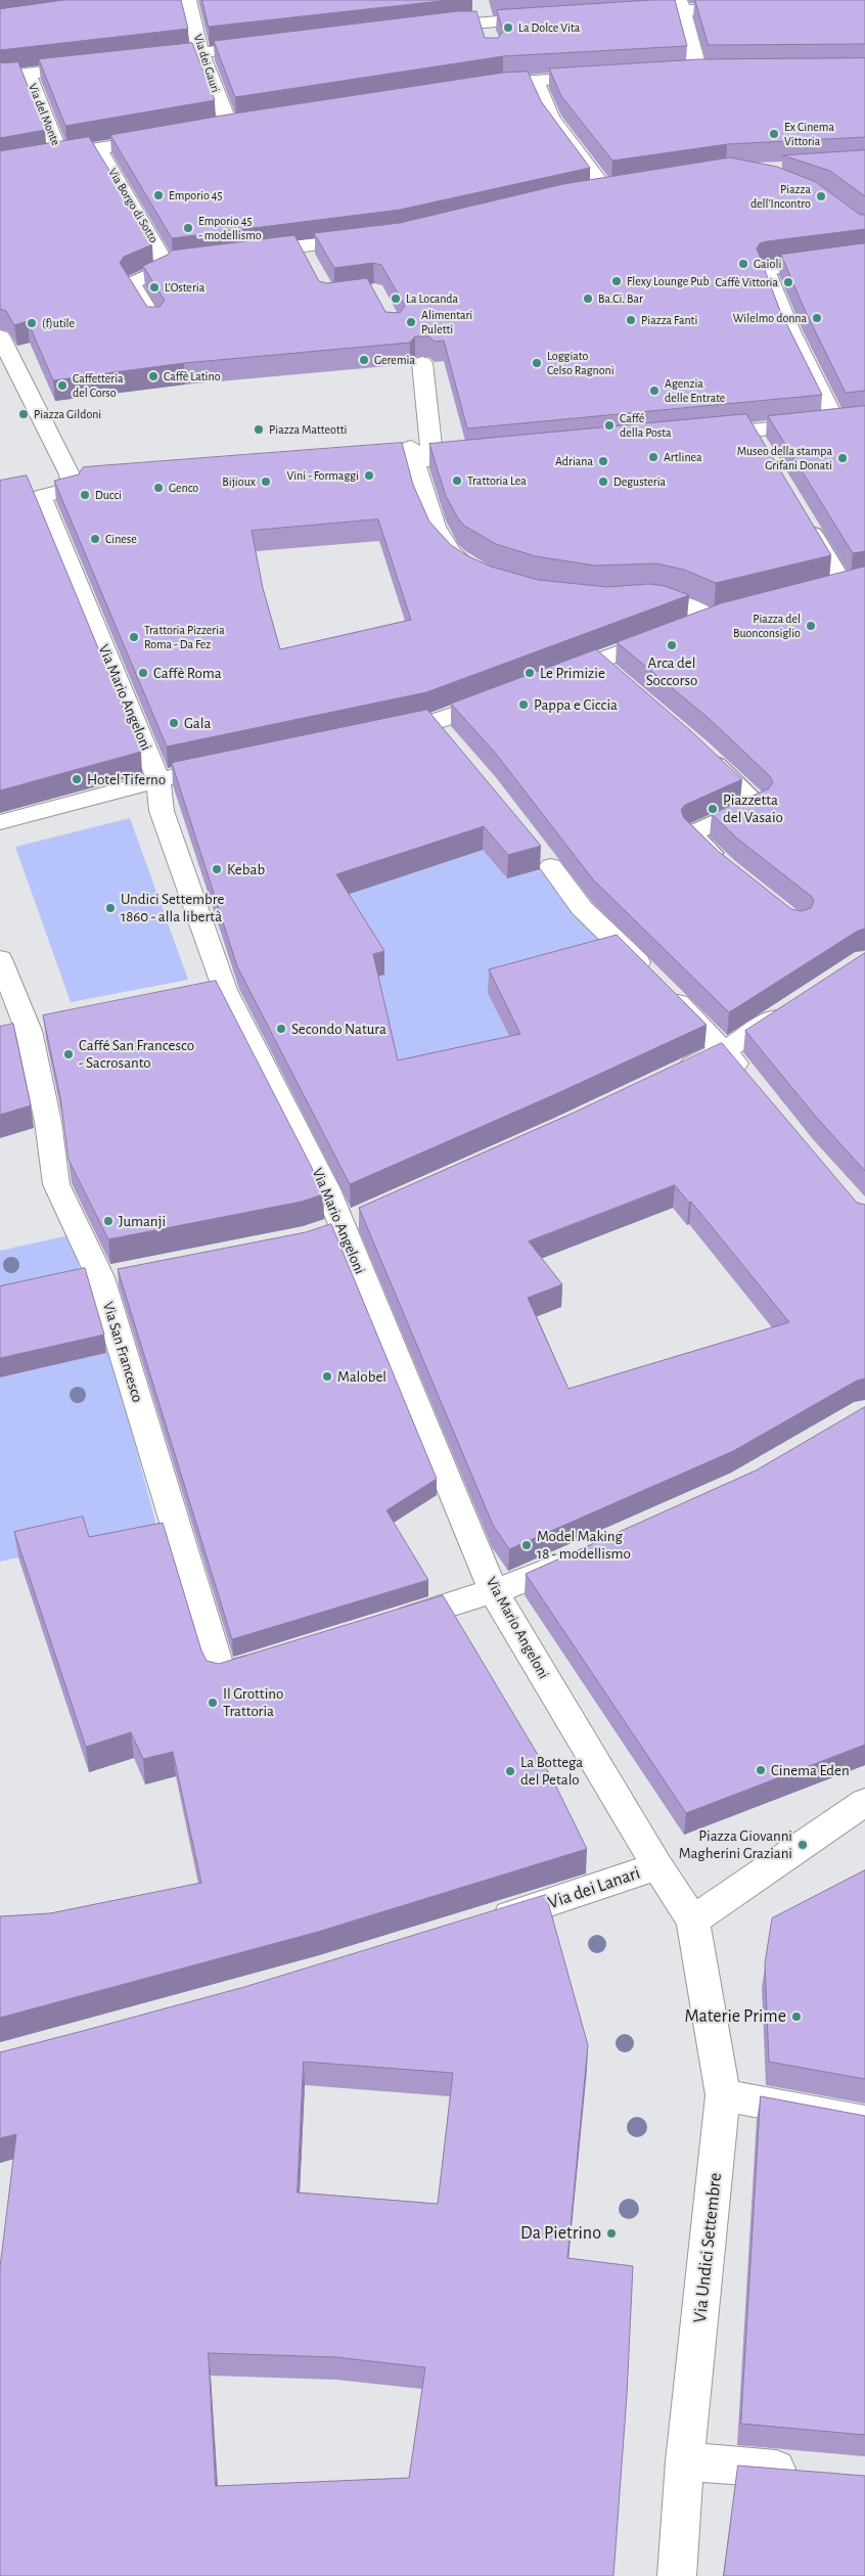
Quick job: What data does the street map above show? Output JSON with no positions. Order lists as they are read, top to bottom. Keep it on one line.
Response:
{"streets":{"street":["Via dei Gauri","Via del Monte","Via Borgo di Sotto","Via Mario Angeloni","Via San Francesco","Via dei Lanari","Via Undici Settembre"]},"crossings":[["Via Mario Angeloni","Via dei Lanari"],["Via Mario Angeloni","Via Undici Settembre"]],"places":["La Dolce Vita","Ex Cinema Vittoria","Emporio 45","Piazza dell'Incontro","Emporio 45 - modellismo","Gaioli","Flexy Lounge Pub","Caffè Vittoria","L'Osteria","La Locanda","Ba.Ci. Bar","Wilelmo donna","Piazza Fanti","Alimentari Puletti","(f)utile","Geremia","Loggiato Celso Ragnoni","Caffè Latino","Caffetteria del Corso","Agenzia delle Entrate","Piazza Gildoni","Caffé della Posta","Piazza Matteotti","Artlinea","Museo della stampa Grifani Donati","Adriana","Vini - Formaggi","Trattoria Lea","Bijioux","Degusteria","Genco","Ducci","Cinese","Piazza del Buonconsiglio","Trattoria Pizzeria Roma - Da Fez","Arca del Soccorso","Caffè Roma","Le Primizie","Pappa e Ciccia","Gala","Hotel Tiferno","Piazzetta del Vasaio","Kebab","Undici Settembre 1860 - alla libertà","Secondo Natura","Caffé San Francesco - Sacrosanto","Jumanji","Malobel","Model Making 18 - modellismo","Il Grottino Trattoria","Cinema Eden","La Bottega del Petalo","Piazza Giovanni Magherini Graziani","Materie Prime","Da Pietrino"]}
